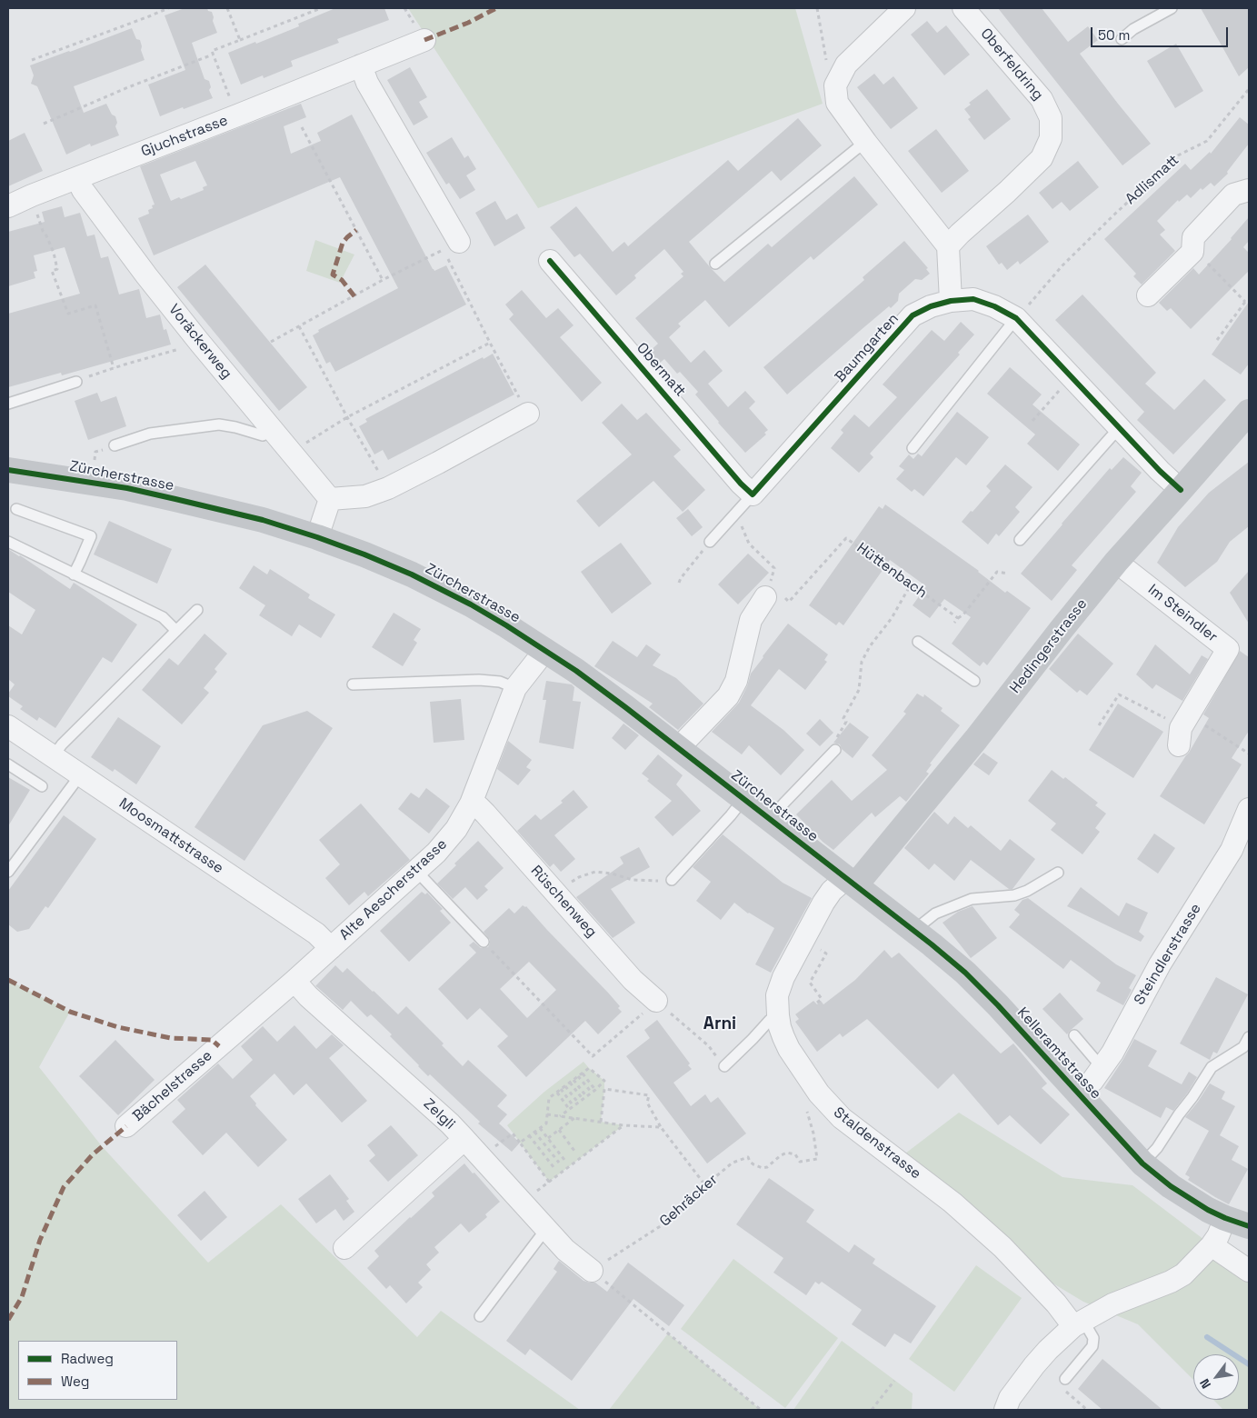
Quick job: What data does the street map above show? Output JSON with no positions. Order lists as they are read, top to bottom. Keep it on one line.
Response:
{"streets":{"street":["Oberfeldring","Gjuchstrasse","Voräckerweg","Baumgarten","Obermatt","Zürcherstrasse","Im Steindler","Hedingerstrasse","Moosmattstrasse","Alte Aescherstrasse","Rüschenweg","Steindlerstrasse","Kelleramtstrasse","Bächelstrasse","Zelgli","Staldenstrasse"],"path":["Adlismatt","Hüttenbach","Gehräcker"]},"crossings":[["Gjuchstrasse","Voräckerweg"],["Adlismatt","Baumgarten"],["Baumgarten","Obermatt"],["Baumgarten","Hedingerstrasse"],["Zürcherstrasse","Hedingerstrasse"],["Zürcherstrasse","Alte Aescherstrasse"],["Zürcherstrasse","Kelleramtstrasse"],["Zürcherstrasse","Staldenstrasse"],["Im Steindler","Hedingerstrasse"],["Hedingerstrasse","Kelleramtstrasse"],["Hedingerstrasse","Staldenstrasse"],["Moosmattstrasse","Alte Aescherstrasse"],["Alte Aescherstrasse","Rüschenweg"],["Alte Aescherstrasse","Bächelstrasse"],["Alte Aescherstrasse","Zelgli"],["Steindlerstrasse","Kelleramtstrasse"],["Kelleramtstrasse","Staldenstrasse"]],"districts":["Arni"],"legend":["Radweg","Weg"],"scale_bar":"50 m","north":"bottom left"}
